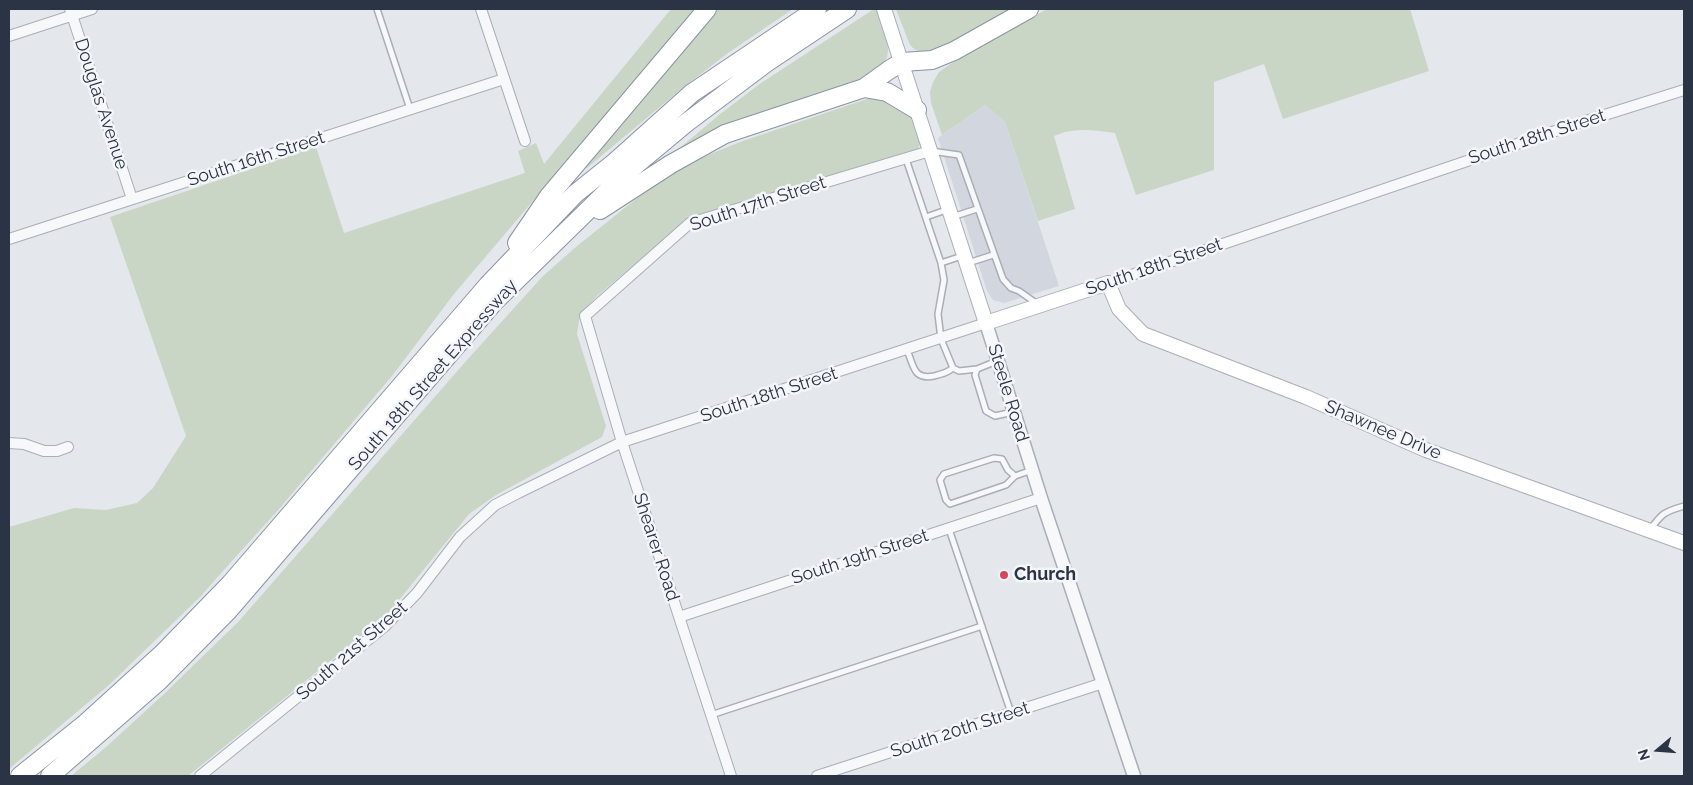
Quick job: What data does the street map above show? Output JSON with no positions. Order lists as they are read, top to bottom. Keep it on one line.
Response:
{"streets":{"highway":["South 18th Street Expressway"],"main road":["South 18th Street","Steele Road","Shawnee Drive"],"street":["Douglas Avenue","South 16th Street","South 17th Street","Shearer Road","South 19th Street","South 21st Street","South 20th Street"]},"crossings":[["Douglas Avenue","South 16th Street"],["South 18th Street","Steele Road"],["South 18th Street","Shawnee Drive"],["South 18th Street","Shearer Road"],["South 18th Street","South 21st Street"],["South 17th Street","Steele Road"],["South 17th Street","Shearer Road"],["Steele Road","South 19th Street"],["Steele Road","South 20th Street"],["Shearer Road","South 19th Street"],["Shearer Road","South 21st Street"]],"places":["Church"],"north":"left"}
